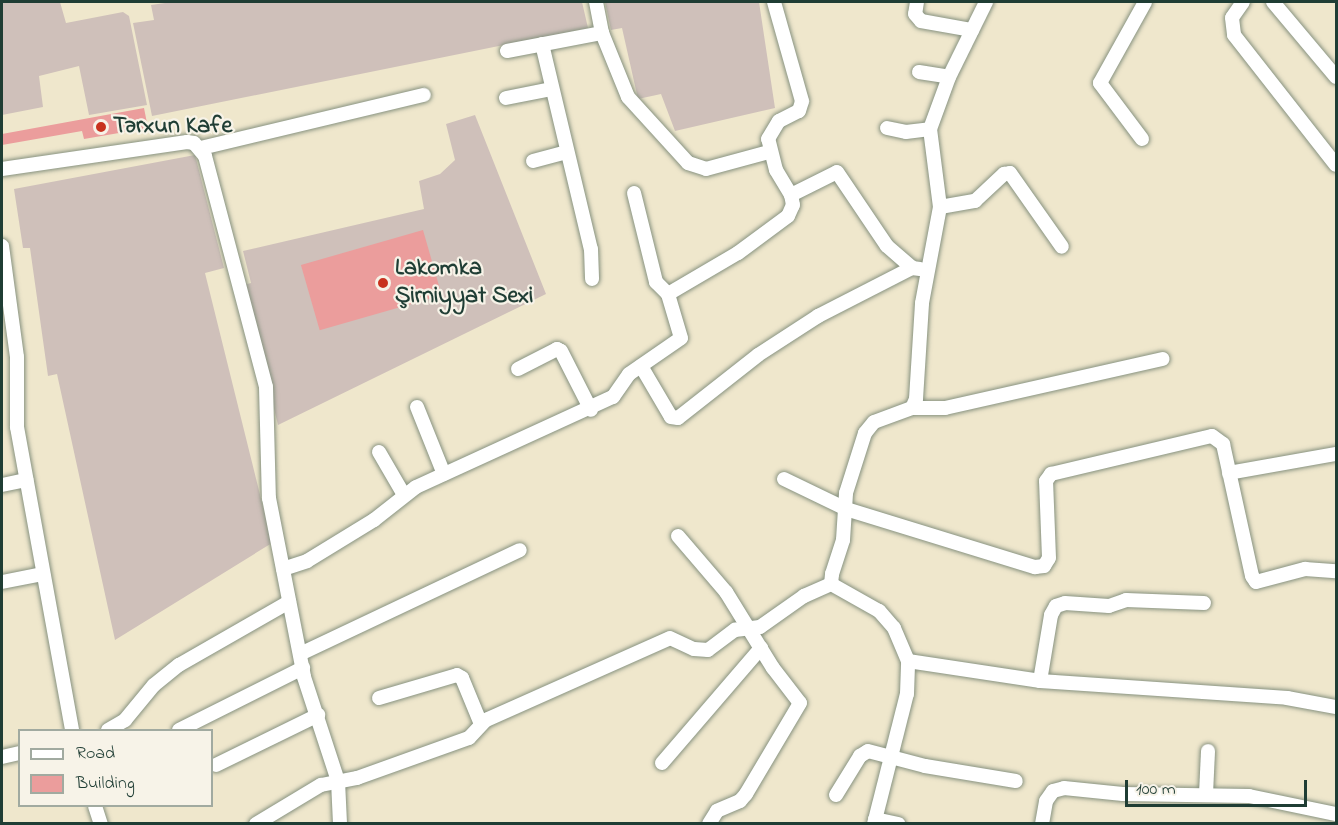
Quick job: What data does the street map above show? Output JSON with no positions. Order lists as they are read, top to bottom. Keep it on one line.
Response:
{"places":["Tərxun Kafe","Lakomka Şirniyyat Sexi"],"legend":["Road","Building"],"scale_bar":"100 m"}
